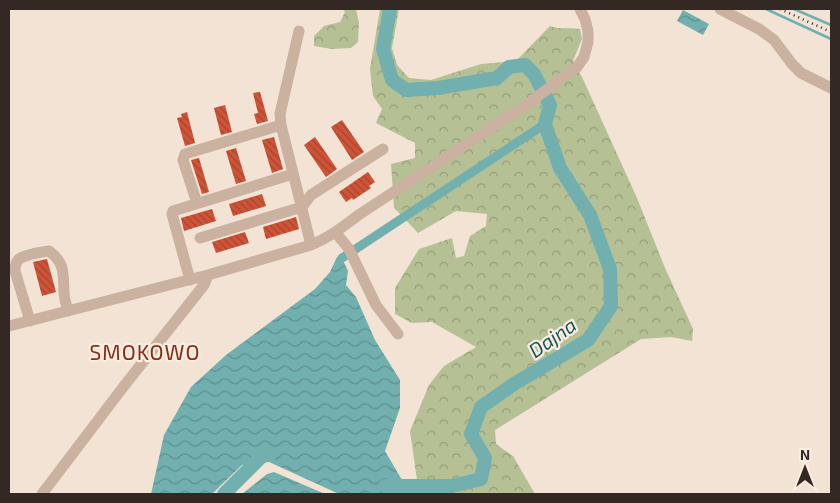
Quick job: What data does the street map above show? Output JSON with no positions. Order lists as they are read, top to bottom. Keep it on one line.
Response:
{"districts":["SMOKOWO"],"water":["Dajna"],"north":"top"}
